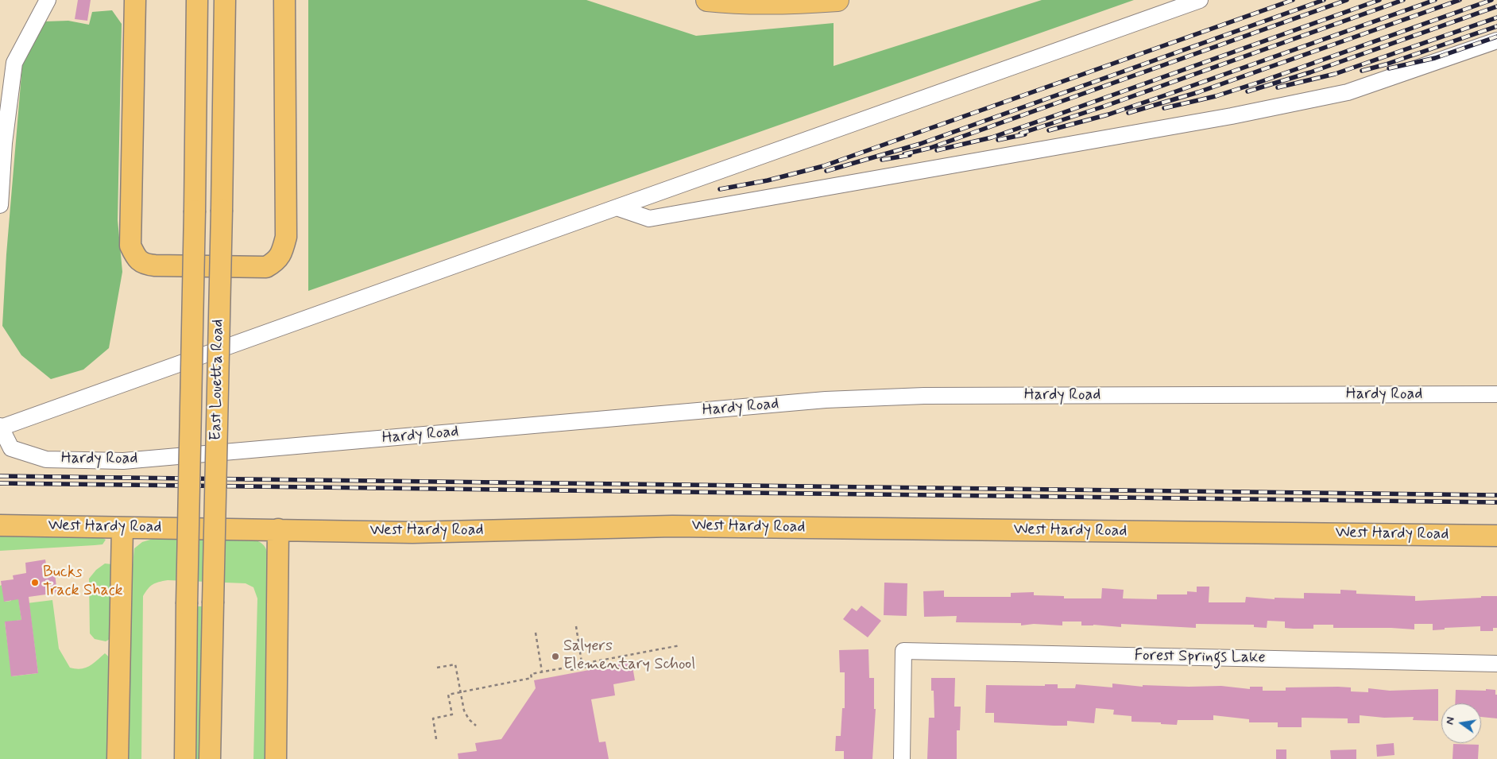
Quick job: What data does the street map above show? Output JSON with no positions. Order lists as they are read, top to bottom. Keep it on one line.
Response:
{"streets":{"main road":["East Louetta Road","West Hardy Road"],"street":["Hardy Road","Forest Springs Lake"]},"places":["Bucks Track Shack","Salyers Elementary School"],"north":"left"}
